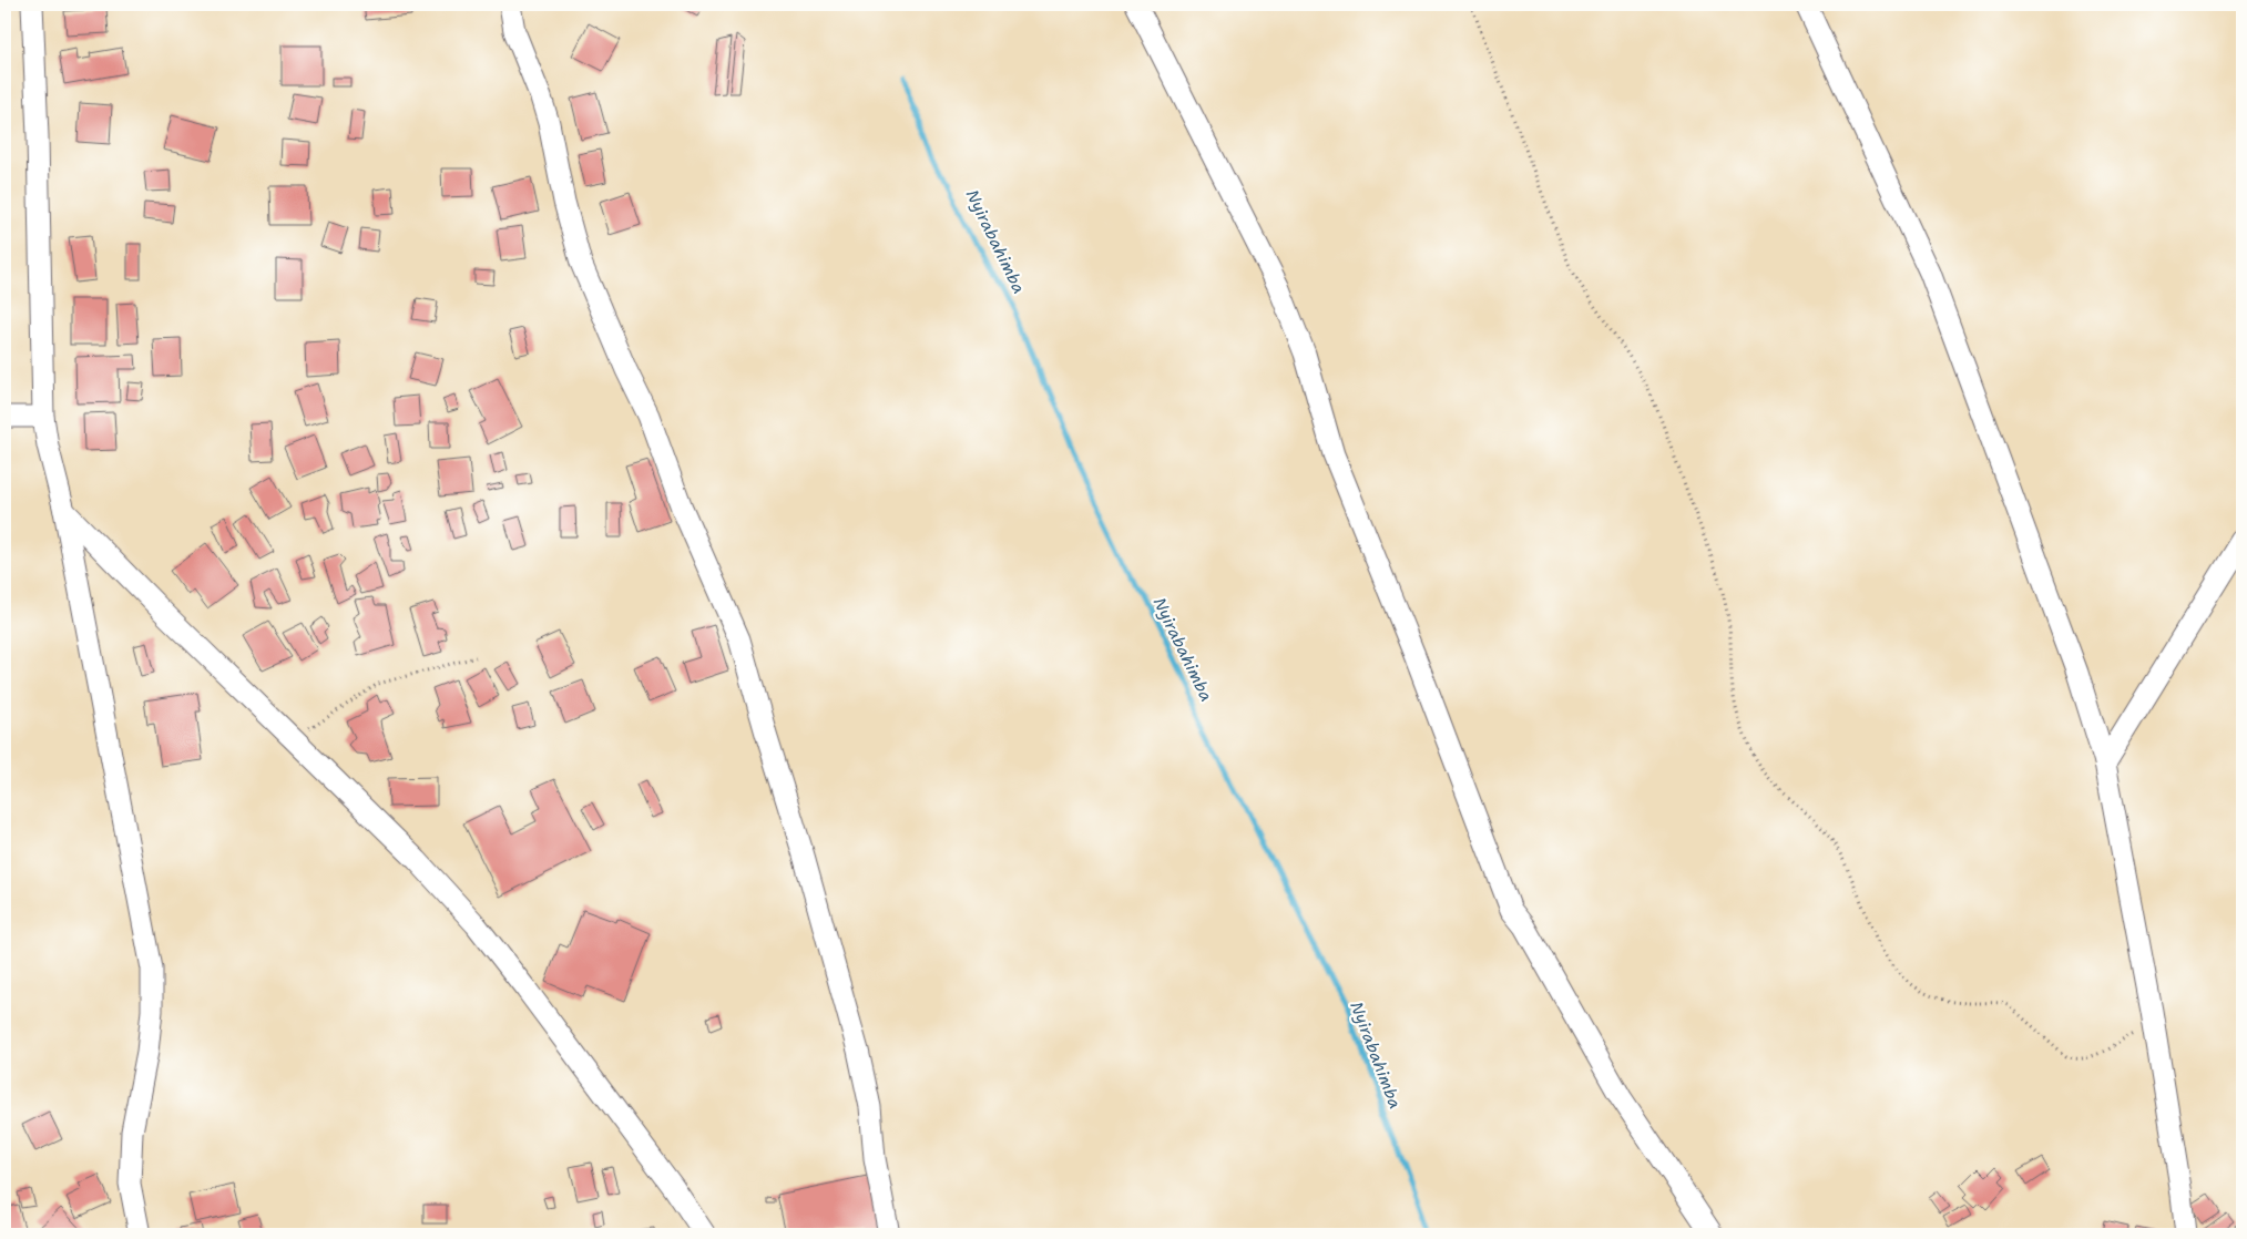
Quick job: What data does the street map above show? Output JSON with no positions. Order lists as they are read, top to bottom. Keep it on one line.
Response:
{"water":["Nyirabahimba"]}
